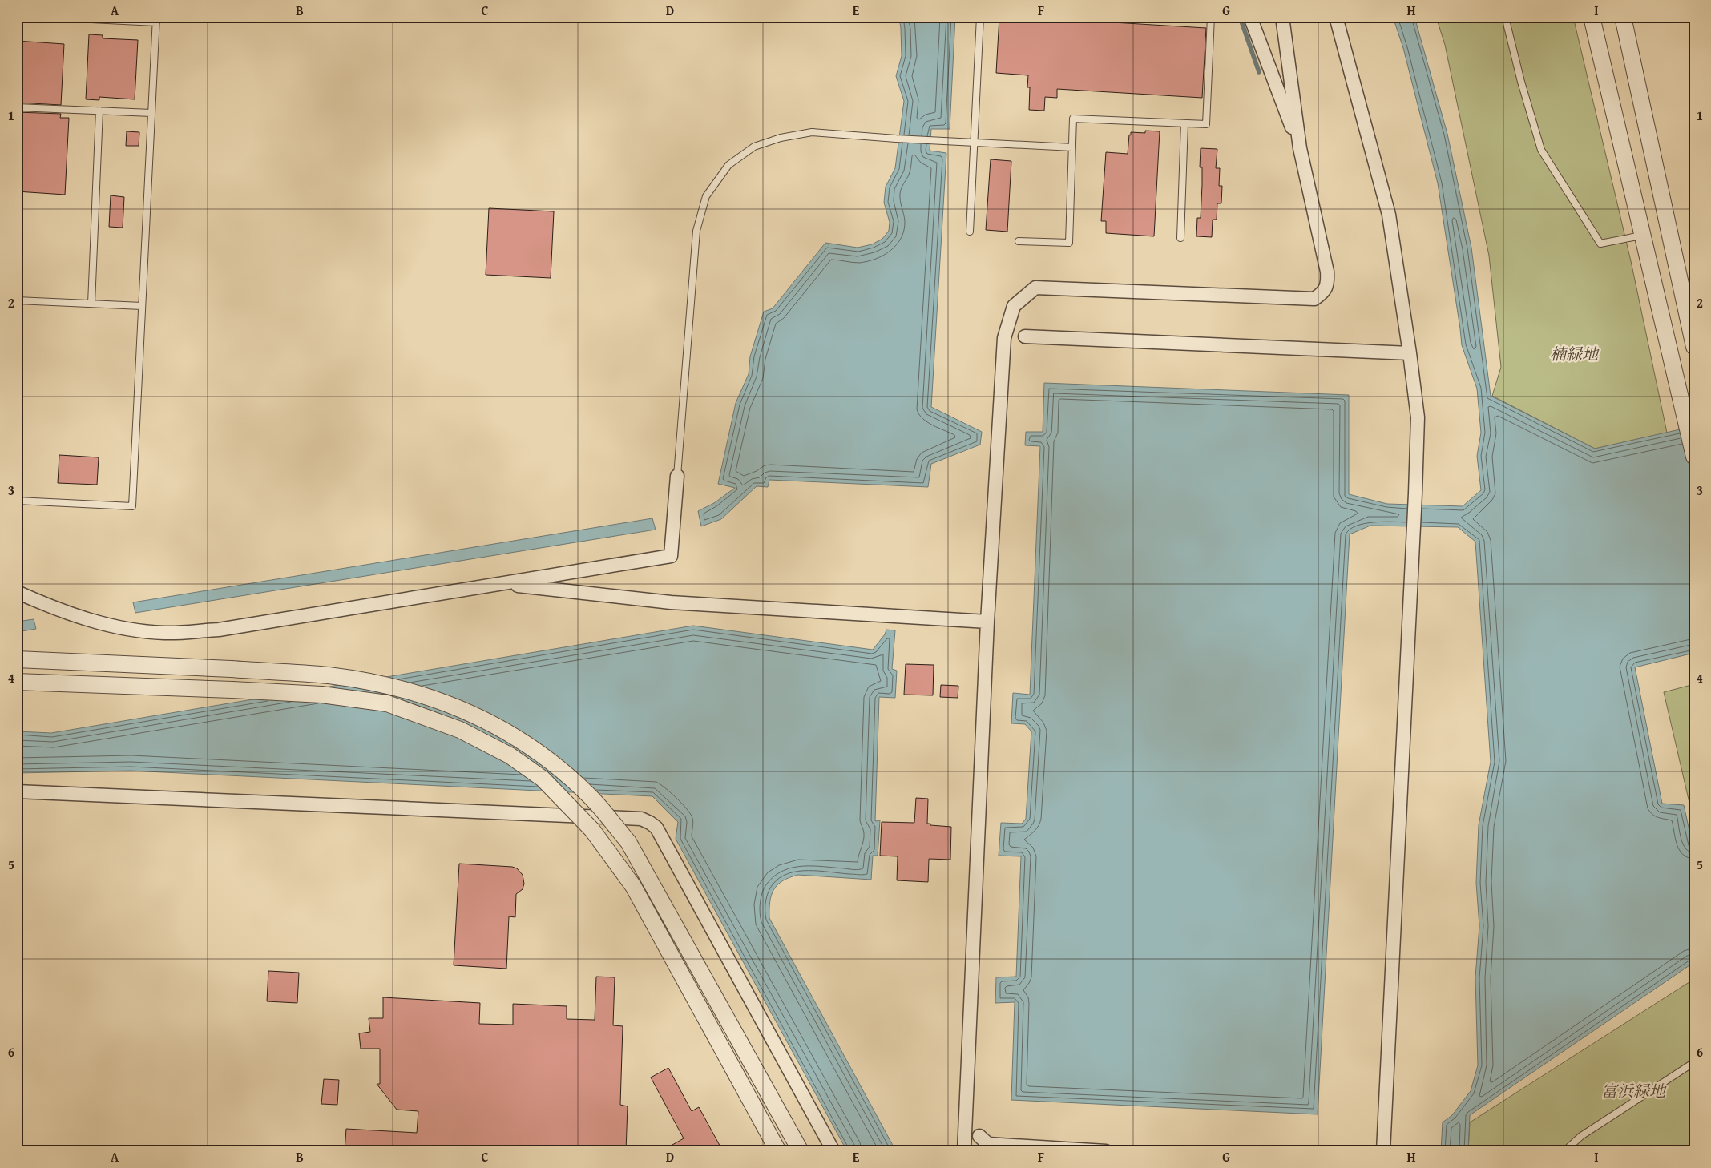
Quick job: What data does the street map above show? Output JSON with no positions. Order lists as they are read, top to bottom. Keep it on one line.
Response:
{"parks":["楠緑地","富浜緑地"],"grid":{"columns":["A","B","C","D","E","F","G","H","I"],"rows":["1","2","3","4","5","6"]}}
